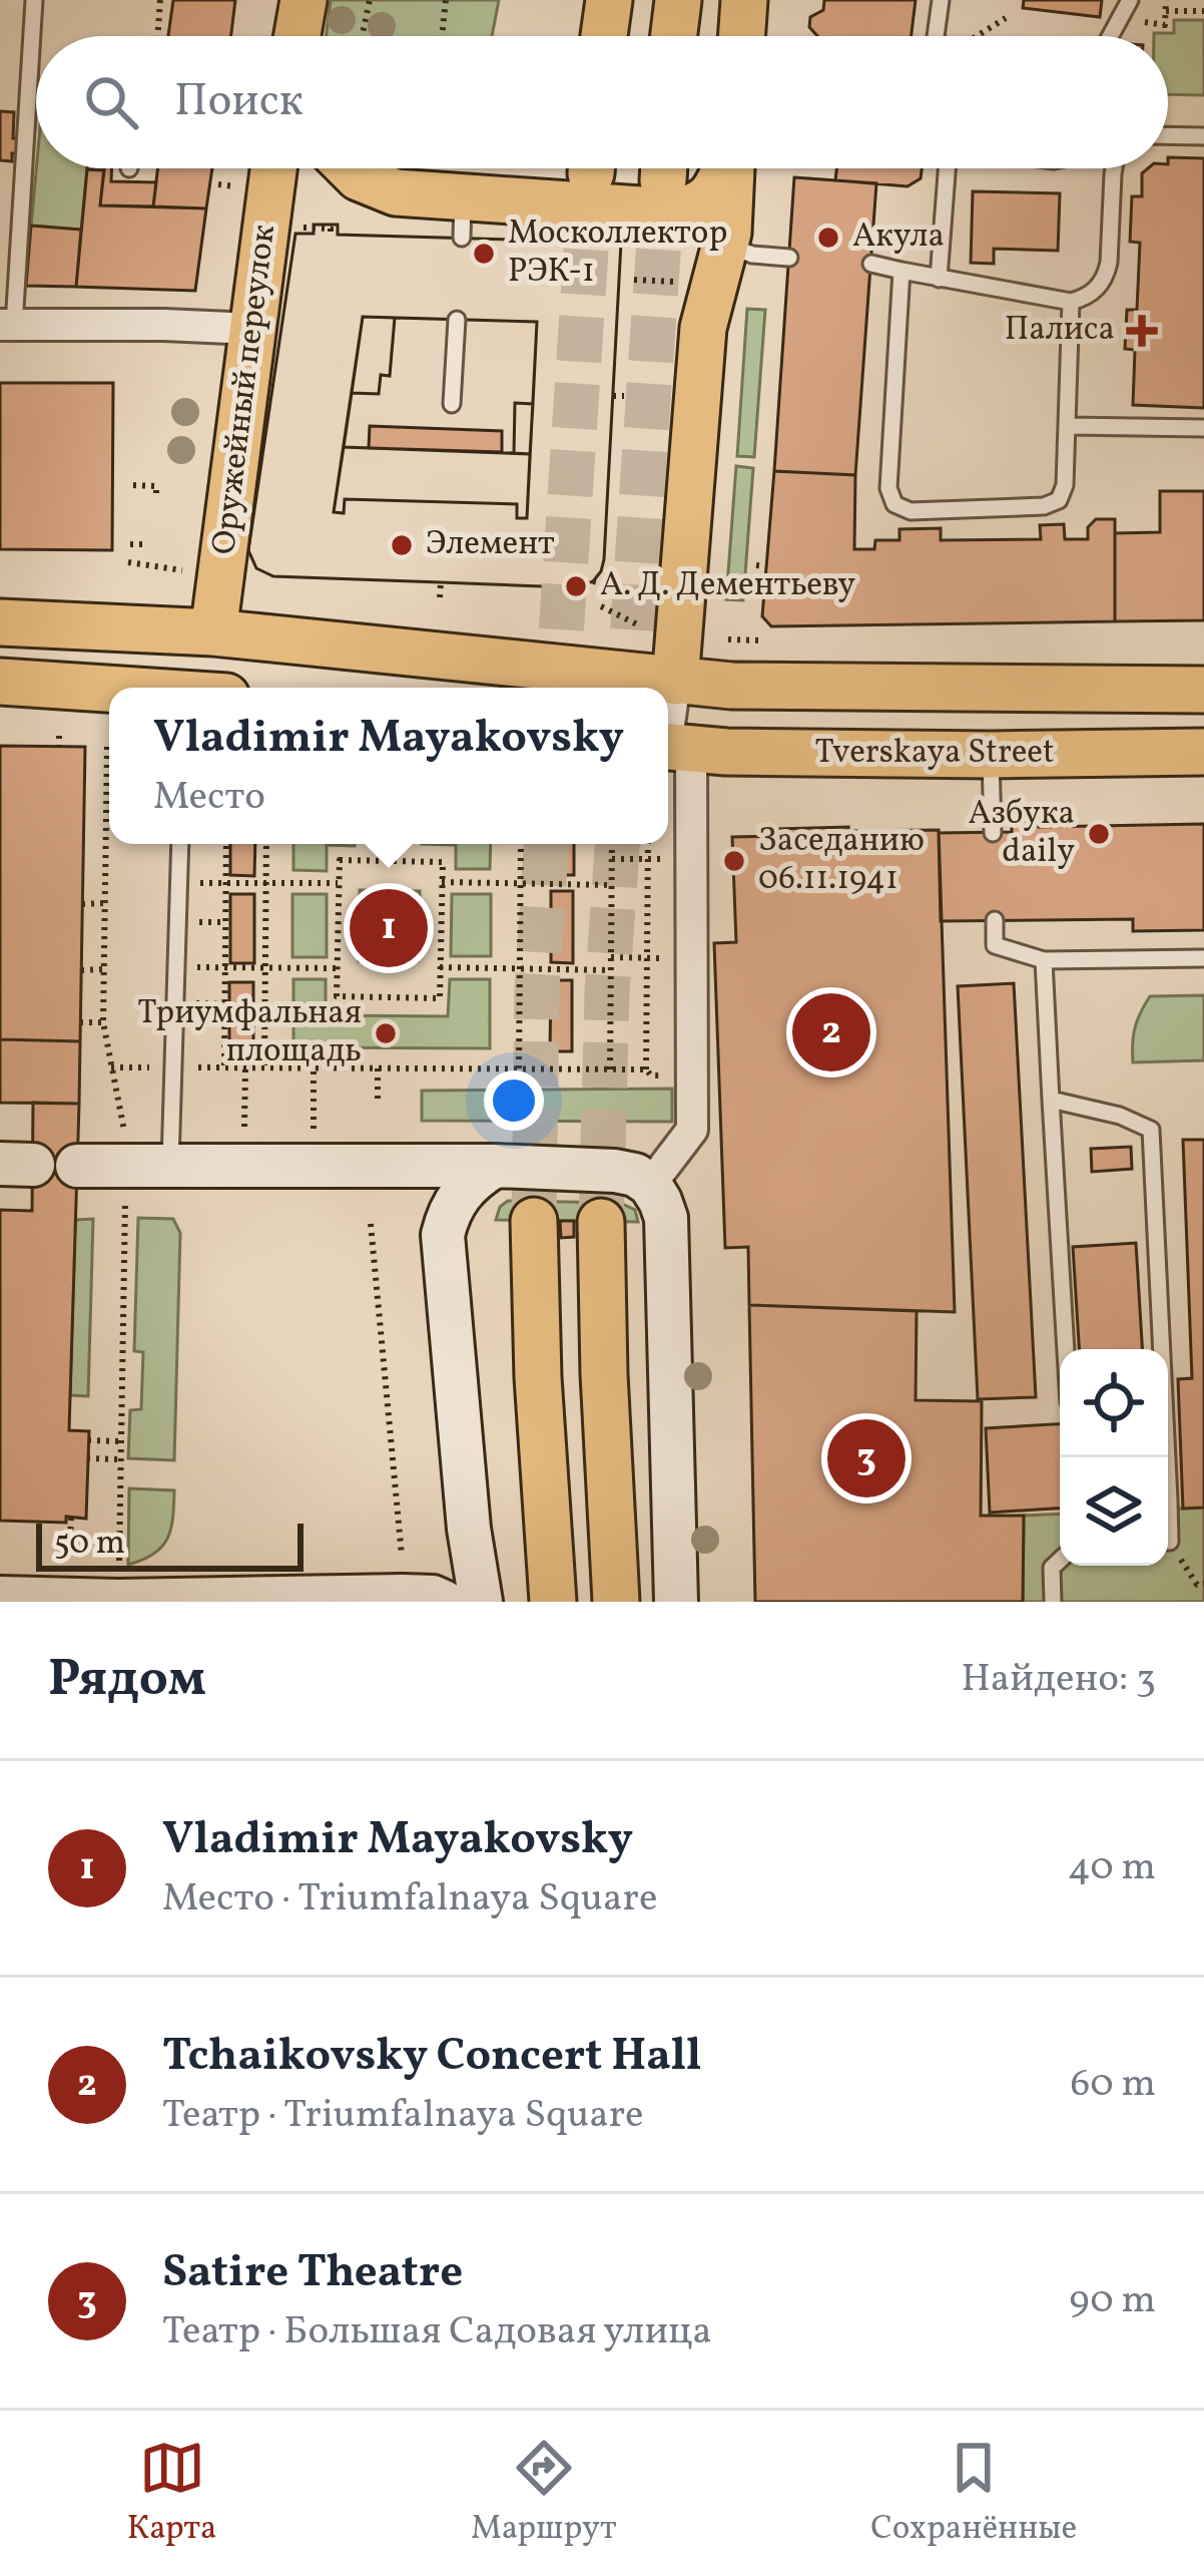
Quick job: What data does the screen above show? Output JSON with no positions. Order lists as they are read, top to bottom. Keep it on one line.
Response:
{"streets":{"main road":["Оружейный переулок","Tverskaya Street"]},"crossings":[["Оружейный переулок","Tverskaya Street"]],"places":{"other":["Акула","Москоллектор РЭК-1","Элемент","А. Д. Дементьеву","Азбука daily","Заседанию 06.11.1941","Триумфальная площадь"],"health":["Палиса"]},"scale_bar":"50 m","page":{"search":"Поиск","popup":["Vladimir Mayakovsky","Место"],"pins":["1","2","3"],"scale":"50 m","heading":["Рядом","Найдено: 3"],"list":[{"mark":"1","name":"Vladimir Mayakovsky","note":"Место · Triumfalnaya Square","value":"40 m"},{"mark":"2","name":"Tchaikovsky Concert Hall","note":"Театр · Triumfalnaya Square","value":"60 m"},{"mark":"3","name":"Satire Theatre","note":"Театр · Большая Садовая улица","value":"90 m"}],"nav":["Карта","Маршрут","Сохранённые"]}}
